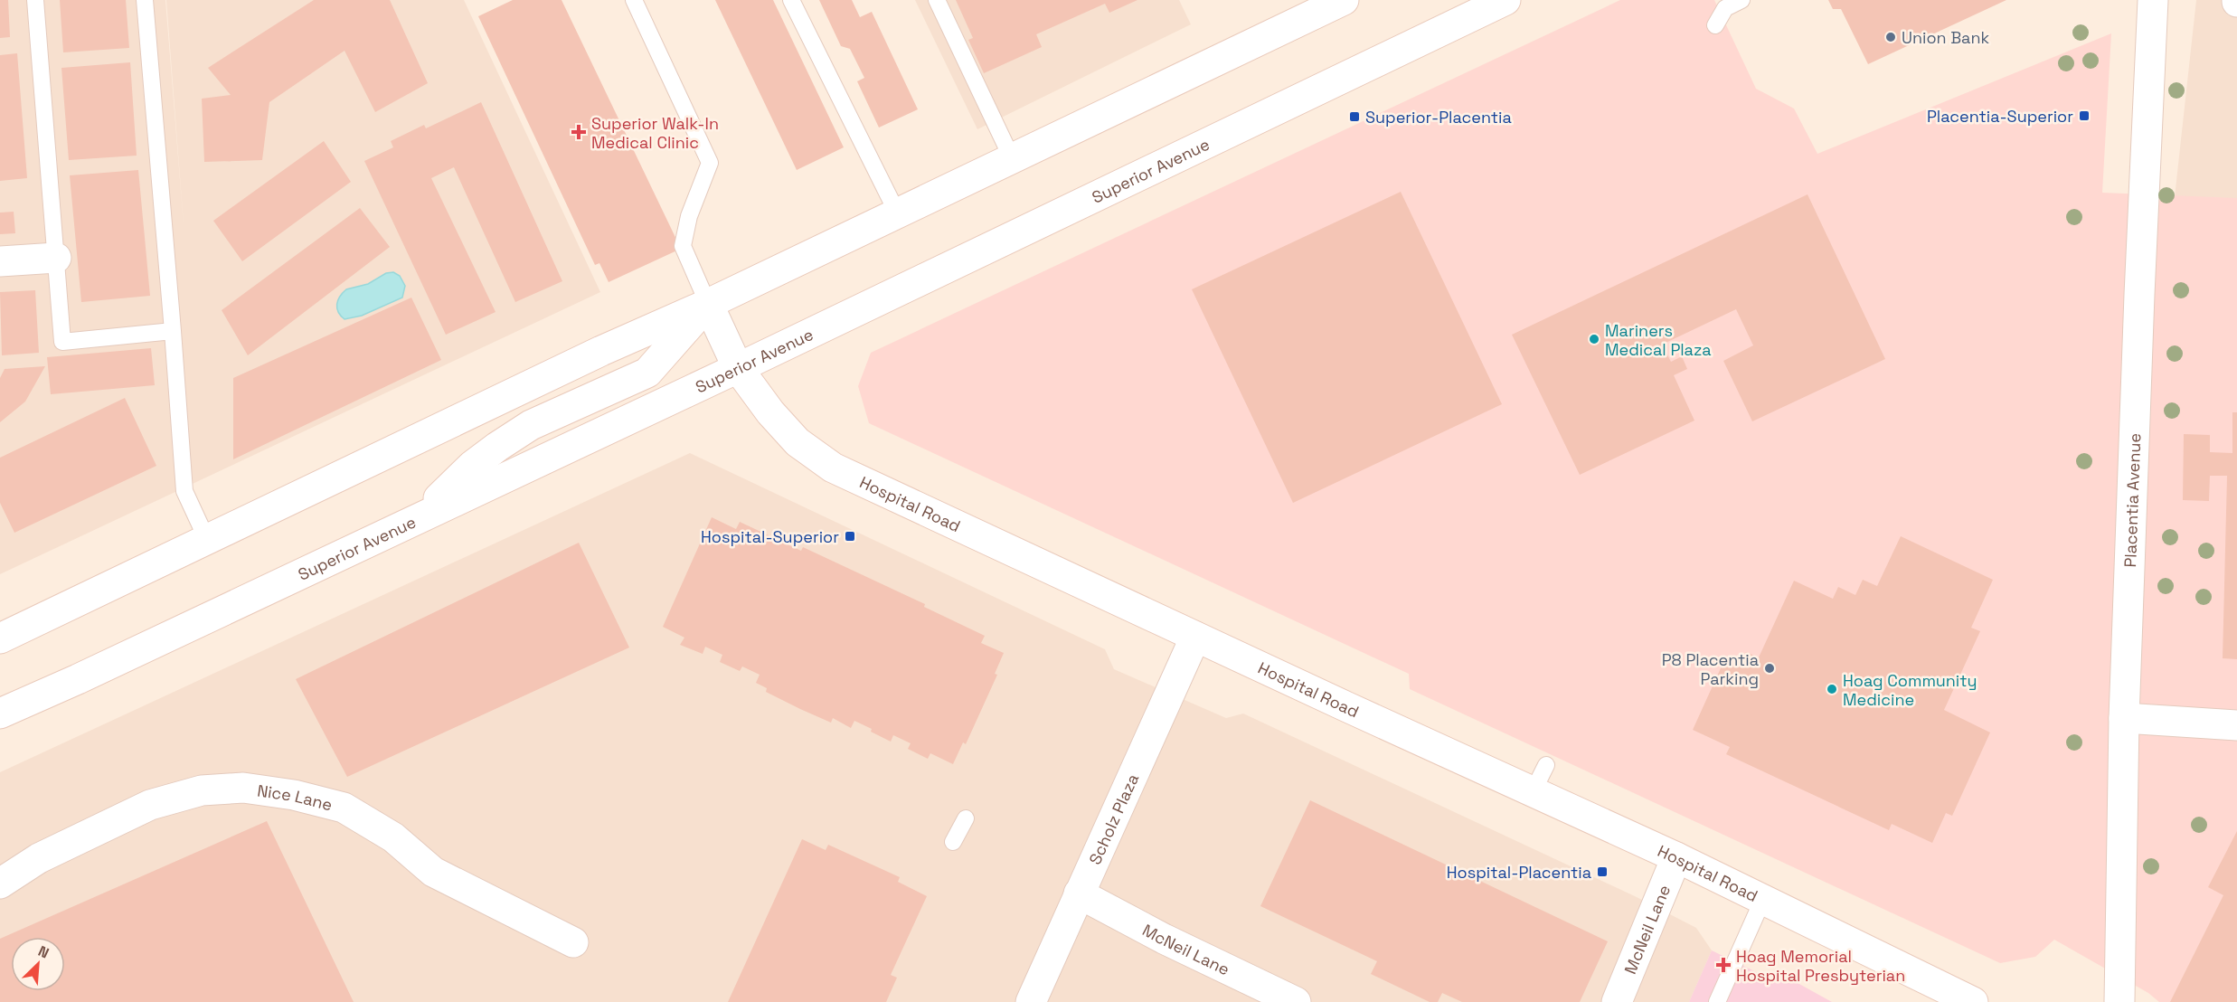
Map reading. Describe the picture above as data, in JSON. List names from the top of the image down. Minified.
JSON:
{"streets":{"main road":["Superior Avenue","Placentia Avenue","Hospital Road","Nice Lane","Scholz Plaza","McNeil Lane"]},"crossings":[["Superior Avenue","Hospital Road"],["Hospital Road","Scholz Plaza"],["Hospital Road","McNeil Lane"],["Scholz Plaza","McNeil Lane"]],"places":{"other":["Union Bank","Mariners Medical Plaza","P8 Placentia Parking","Hoag Community Medicine"],"transit":["Placentia-Superior","Superior-Placentia","Hospital-Superior","Hospital-Placentia"],"health":["Superior Walk-In Medical Clinic","Hoag Memorial Hospital Presbyterian"]},"north":"top right"}
